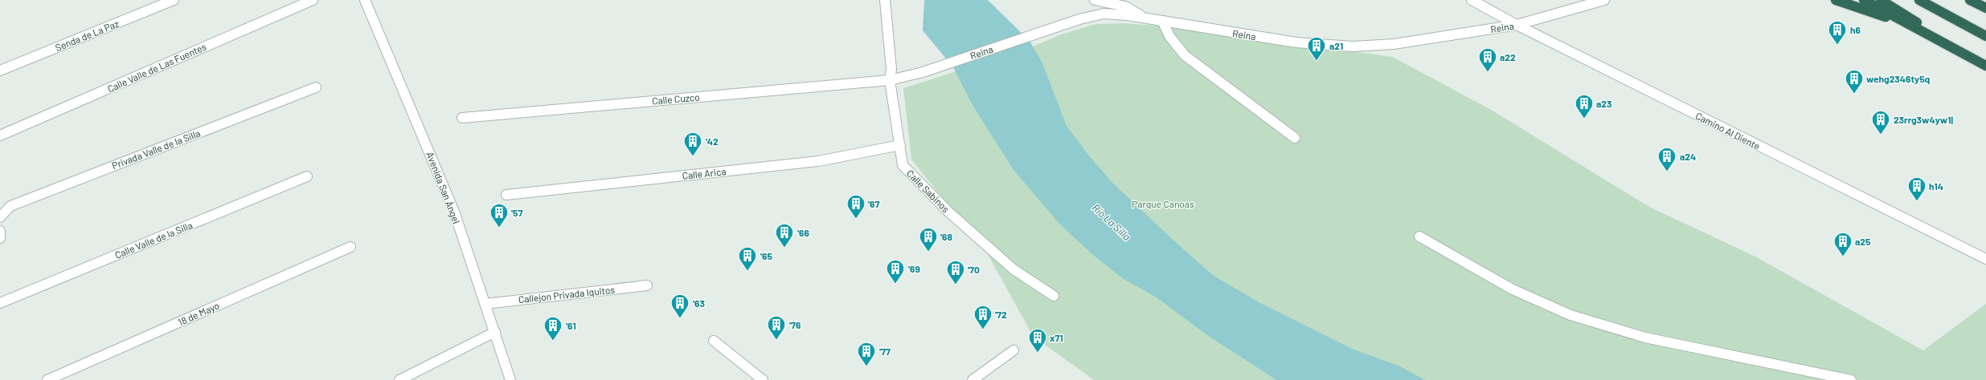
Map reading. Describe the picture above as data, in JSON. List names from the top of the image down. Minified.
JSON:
{"streets":{"street":["Reina","Senda de La Paz","Calle Valle de Las Fuentes","Calle Cuzco","Camino Al Diente","Privada Valle de la Silla","Calle Arica","Avenida San Ángel","Calle Sabinos","Calle Valle de la Silla","Callejon Privada Iquitos","18 de Mayo"]},"crossings":[["Reina","Calle Cuzco"],["Reina","Camino Al Diente"],["Reina","Calle Sabinos"],["Calle Cuzco","Calle Sabinos"],["Calle Arica","Calle Sabinos"],["Avenida San Ángel","Callejon Privada Iquitos"]],"water":["Río La Silla"],"parks":["Parque Canoas"],"places":{"building":["h6","a21","a22","wehg2346ty5q","a23","23rrg3w4yw1|","'42","a24","h14","'67","'57","'66","'68","a25","'65","'69","'70","'63","'72","'76","'61","x71","'77"]}}
